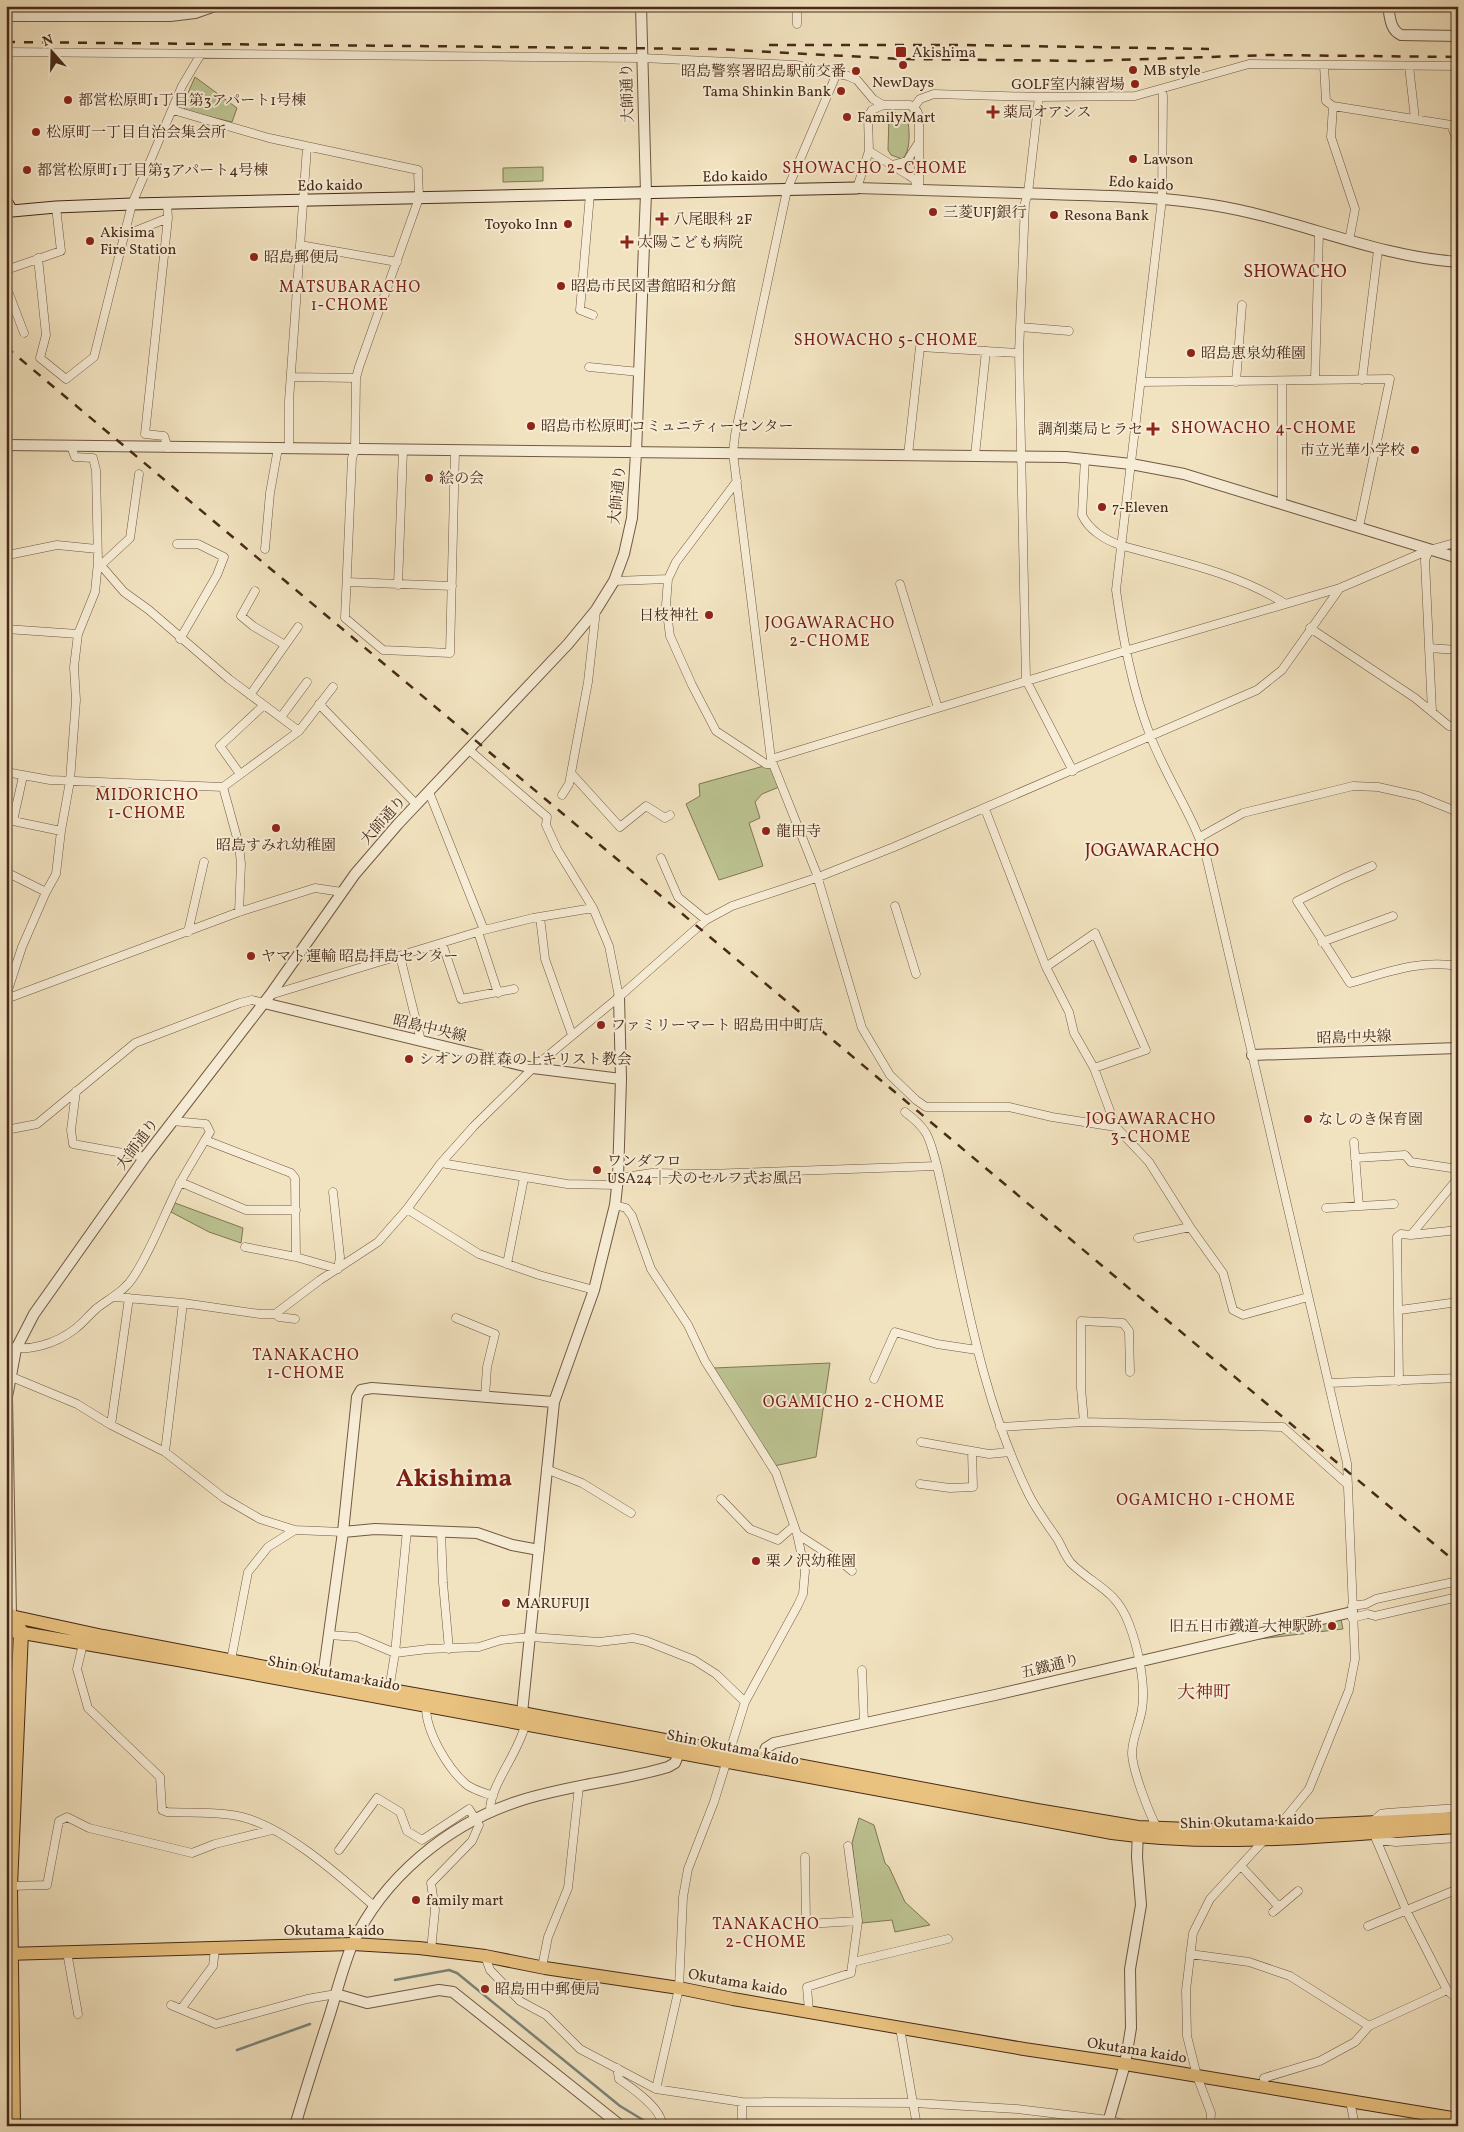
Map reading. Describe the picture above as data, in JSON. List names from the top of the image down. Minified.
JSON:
{"streets":{"main road":["Edo kaido","Shin Okutama kaido","Okutama kaido"],"street":["大師通り","昭島中央線","五鐵通り"]},"crossings":[["大師通り","Edo kaido"],["大師通り","昭島中央線"],["大師通り","Shin Okutama kaido"],["五鐵通り","Shin Okutama kaido"]],"districts":["SHOWACHO 2-CHOME","SHOWACHO","MATSUBARACHO 1-CHOME","SHOWACHO 5-CHOME","SHOWACHO 4-CHOME","JOGAWARACHO 2-CHOME","MIDORICHO 1-CHOME","JOGAWARACHO","JOGAWARACHO 3-CHOME","TANAKACHO 1-CHOME","OGAMICHO 2-CHOME","Akishima","OGAMICHO 1-CHOME","大神町","TANAKACHO 2-CHOME"],"places":{"transit":["Akishima"],"other":["NewDays","MB style","昭島警察署昭島駅前交番","GOLF室内練習場","Tama Shinkin Bank","都営松原町1丁目第3アパート1号棟","FamilyMart","松原町一丁目自治会集会所","Lawson","都営松原町1丁目第3アパート4号棟","三菱UFJ銀行","Resona Bank","Toyoko Inn","Akisima Fire Station","昭島郵便局","昭島市民図書館昭和分館","昭島恵泉幼稚園","昭島市松原町コミュニティーセンター","市立光華小学校","絵の会","7-Eleven","日枝神社","昭島すみれ幼稚園","龍田寺","ヤマト運輸 昭島拝島センター","ファミリーマート 昭島田中町店","シオンの群 森の上キリスト教会","なしのき保育園","ワンダフロ USA24｜犬のセルフ式お風呂","栗ノ沢幼稚園","MARUFUJI","旧五日市鐵道 大神駅跡","family mart","昭島田中郵便局"],"health":["薬局オアシス","八尾眼科 2F","太陽こども病院","調剤薬局ヒラセ"]},"north":"top"}
